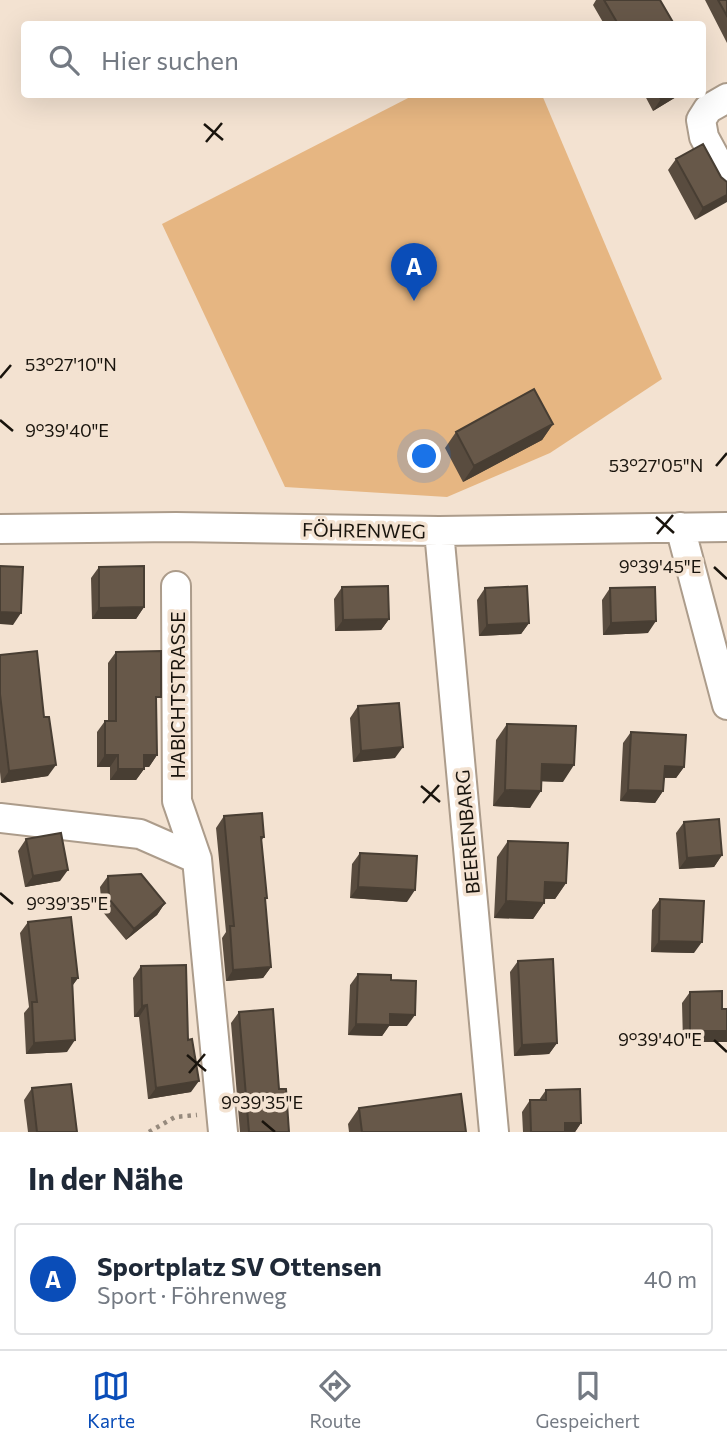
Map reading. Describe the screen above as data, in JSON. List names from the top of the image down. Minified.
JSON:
{"streets":{"street":["FÖHRENWEG","HABICHTSTRASSE","BEERENBARG"]},"crossings":[["FÖHRENWEG","BEERENBARG"]],"page":{"search":"Hier suchen","pins":"A","heading":"In der Nähe","list":[{"mark":"A","name":"Sportplatz SV Ottensen","note":"Sport · Föhrenweg","value":"40 m"}],"nav":["Karte","Route","Gespeichert"]},"coordinates":["53°27'10\"N","9°39'40\"E","53°27'05\"N","9°39'45\"E","9°39'35\"E"]}
